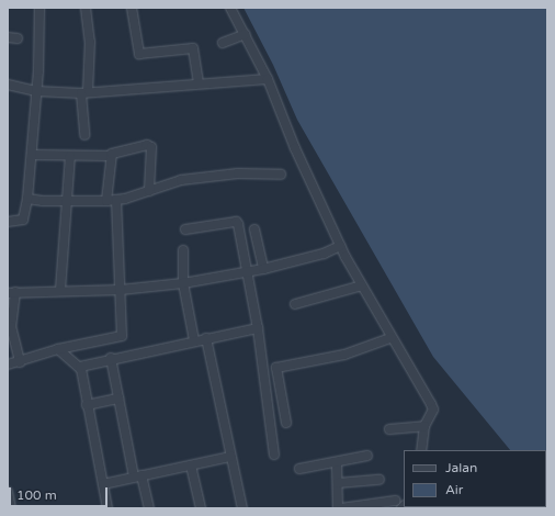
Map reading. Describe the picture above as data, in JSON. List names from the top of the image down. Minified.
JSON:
{"legend":["Jalan","Air"],"scale_bar":"100 m"}
